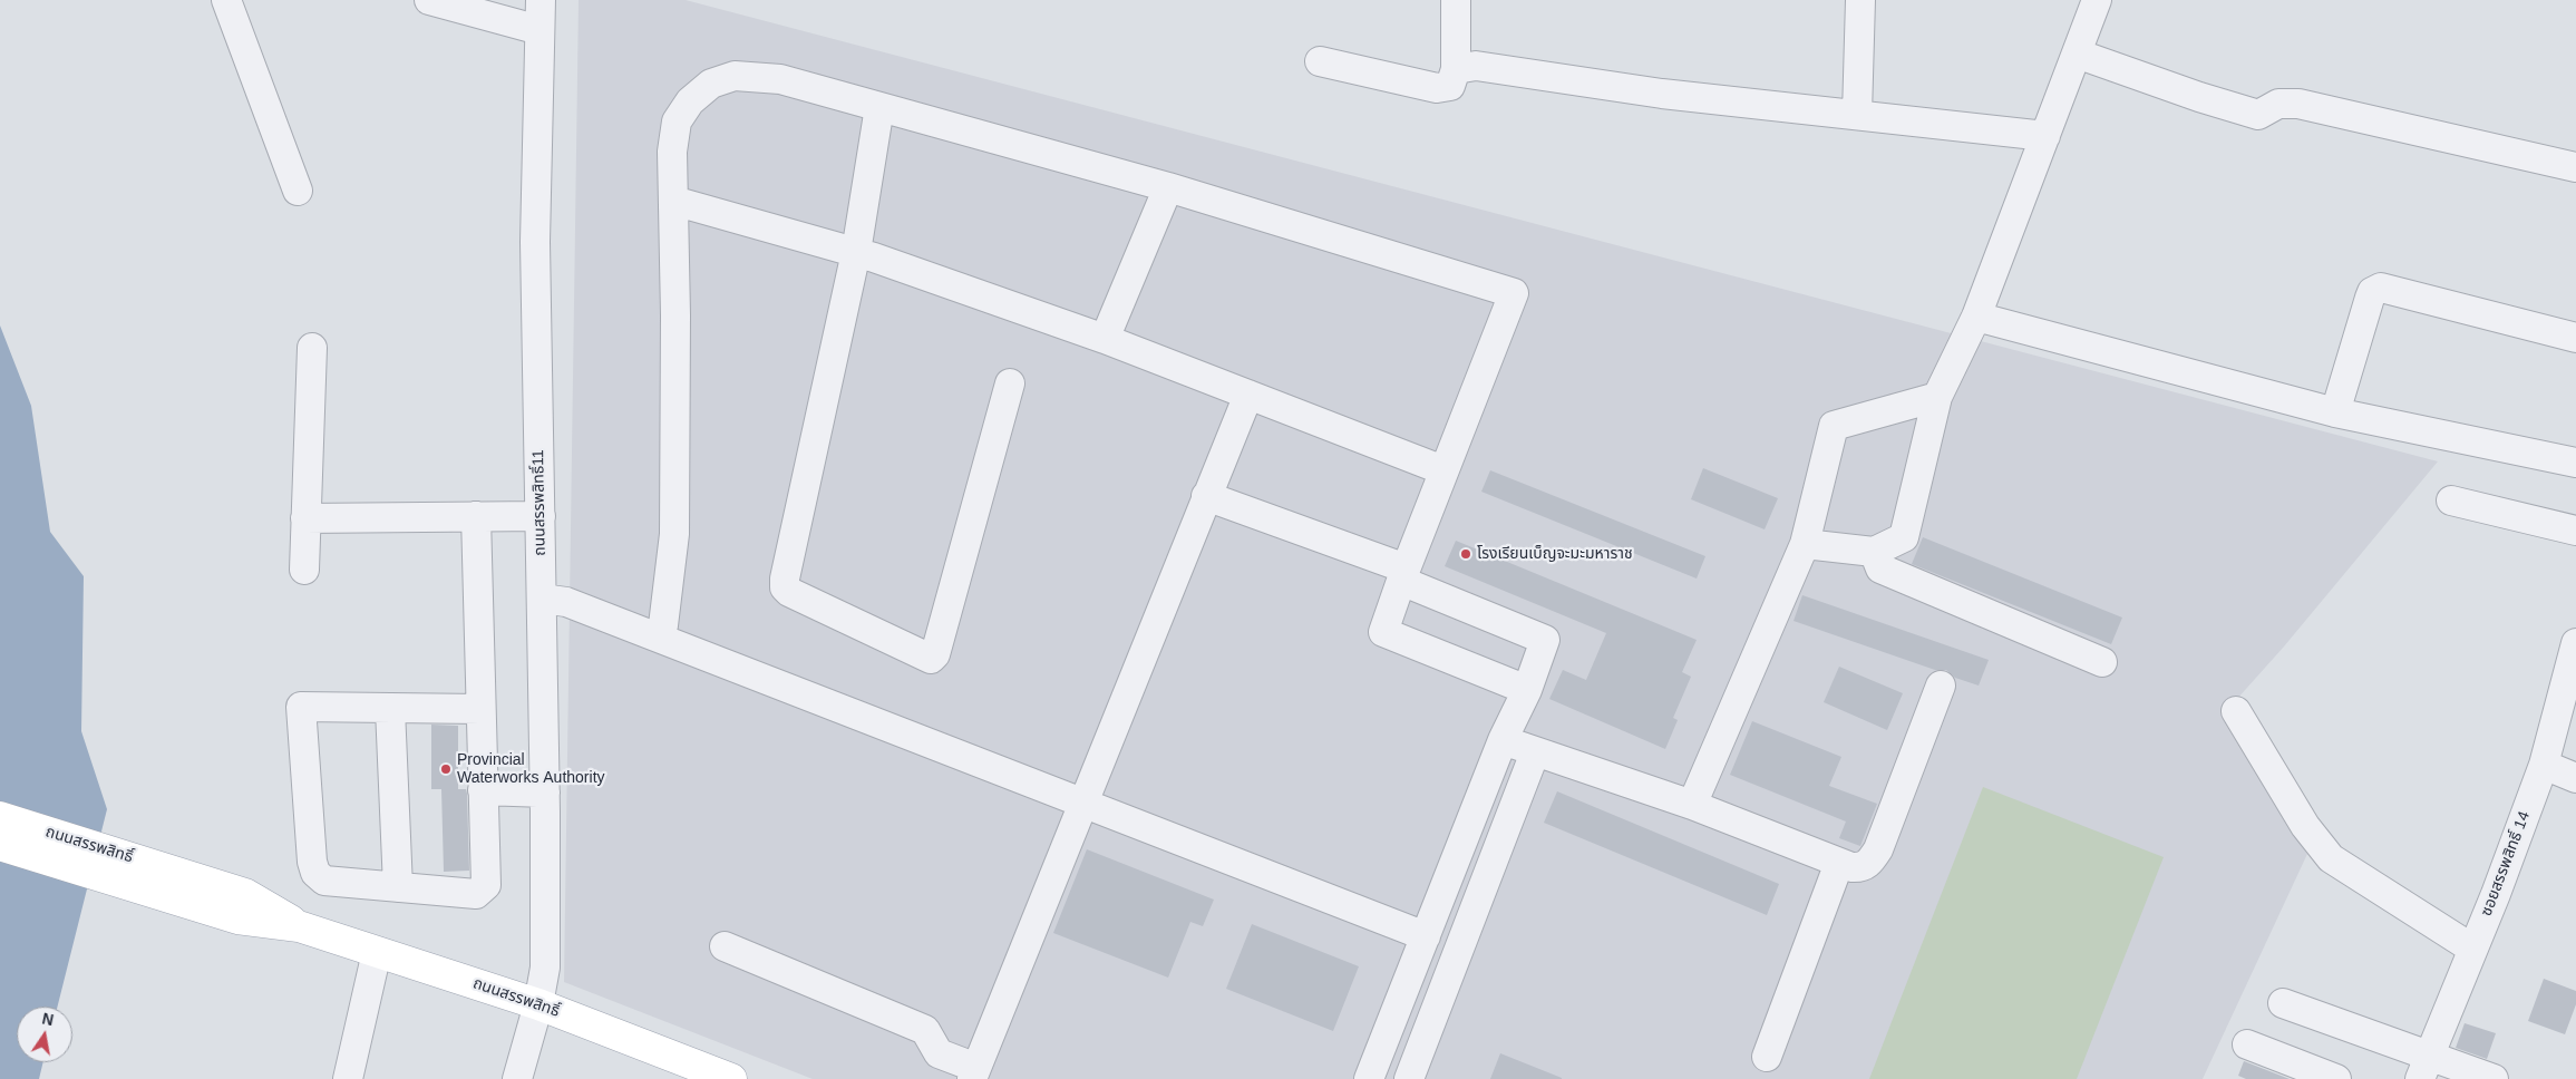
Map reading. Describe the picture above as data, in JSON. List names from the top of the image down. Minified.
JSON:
{"streets":{"main road":["ถนนสรรพสิทธิ์"],"street":["ถนนสรรพสิทธิ์11","ซอยสรรพสิทธิ์ 14"]},"crossings":[["ถนนสรรพสิทธิ์11","ถนนสรรพสิทธิ์"]],"places":["โรงเรียนเบ็ญจะมะมหาราช","Provincial Waterworks Authority"],"north":"top"}
